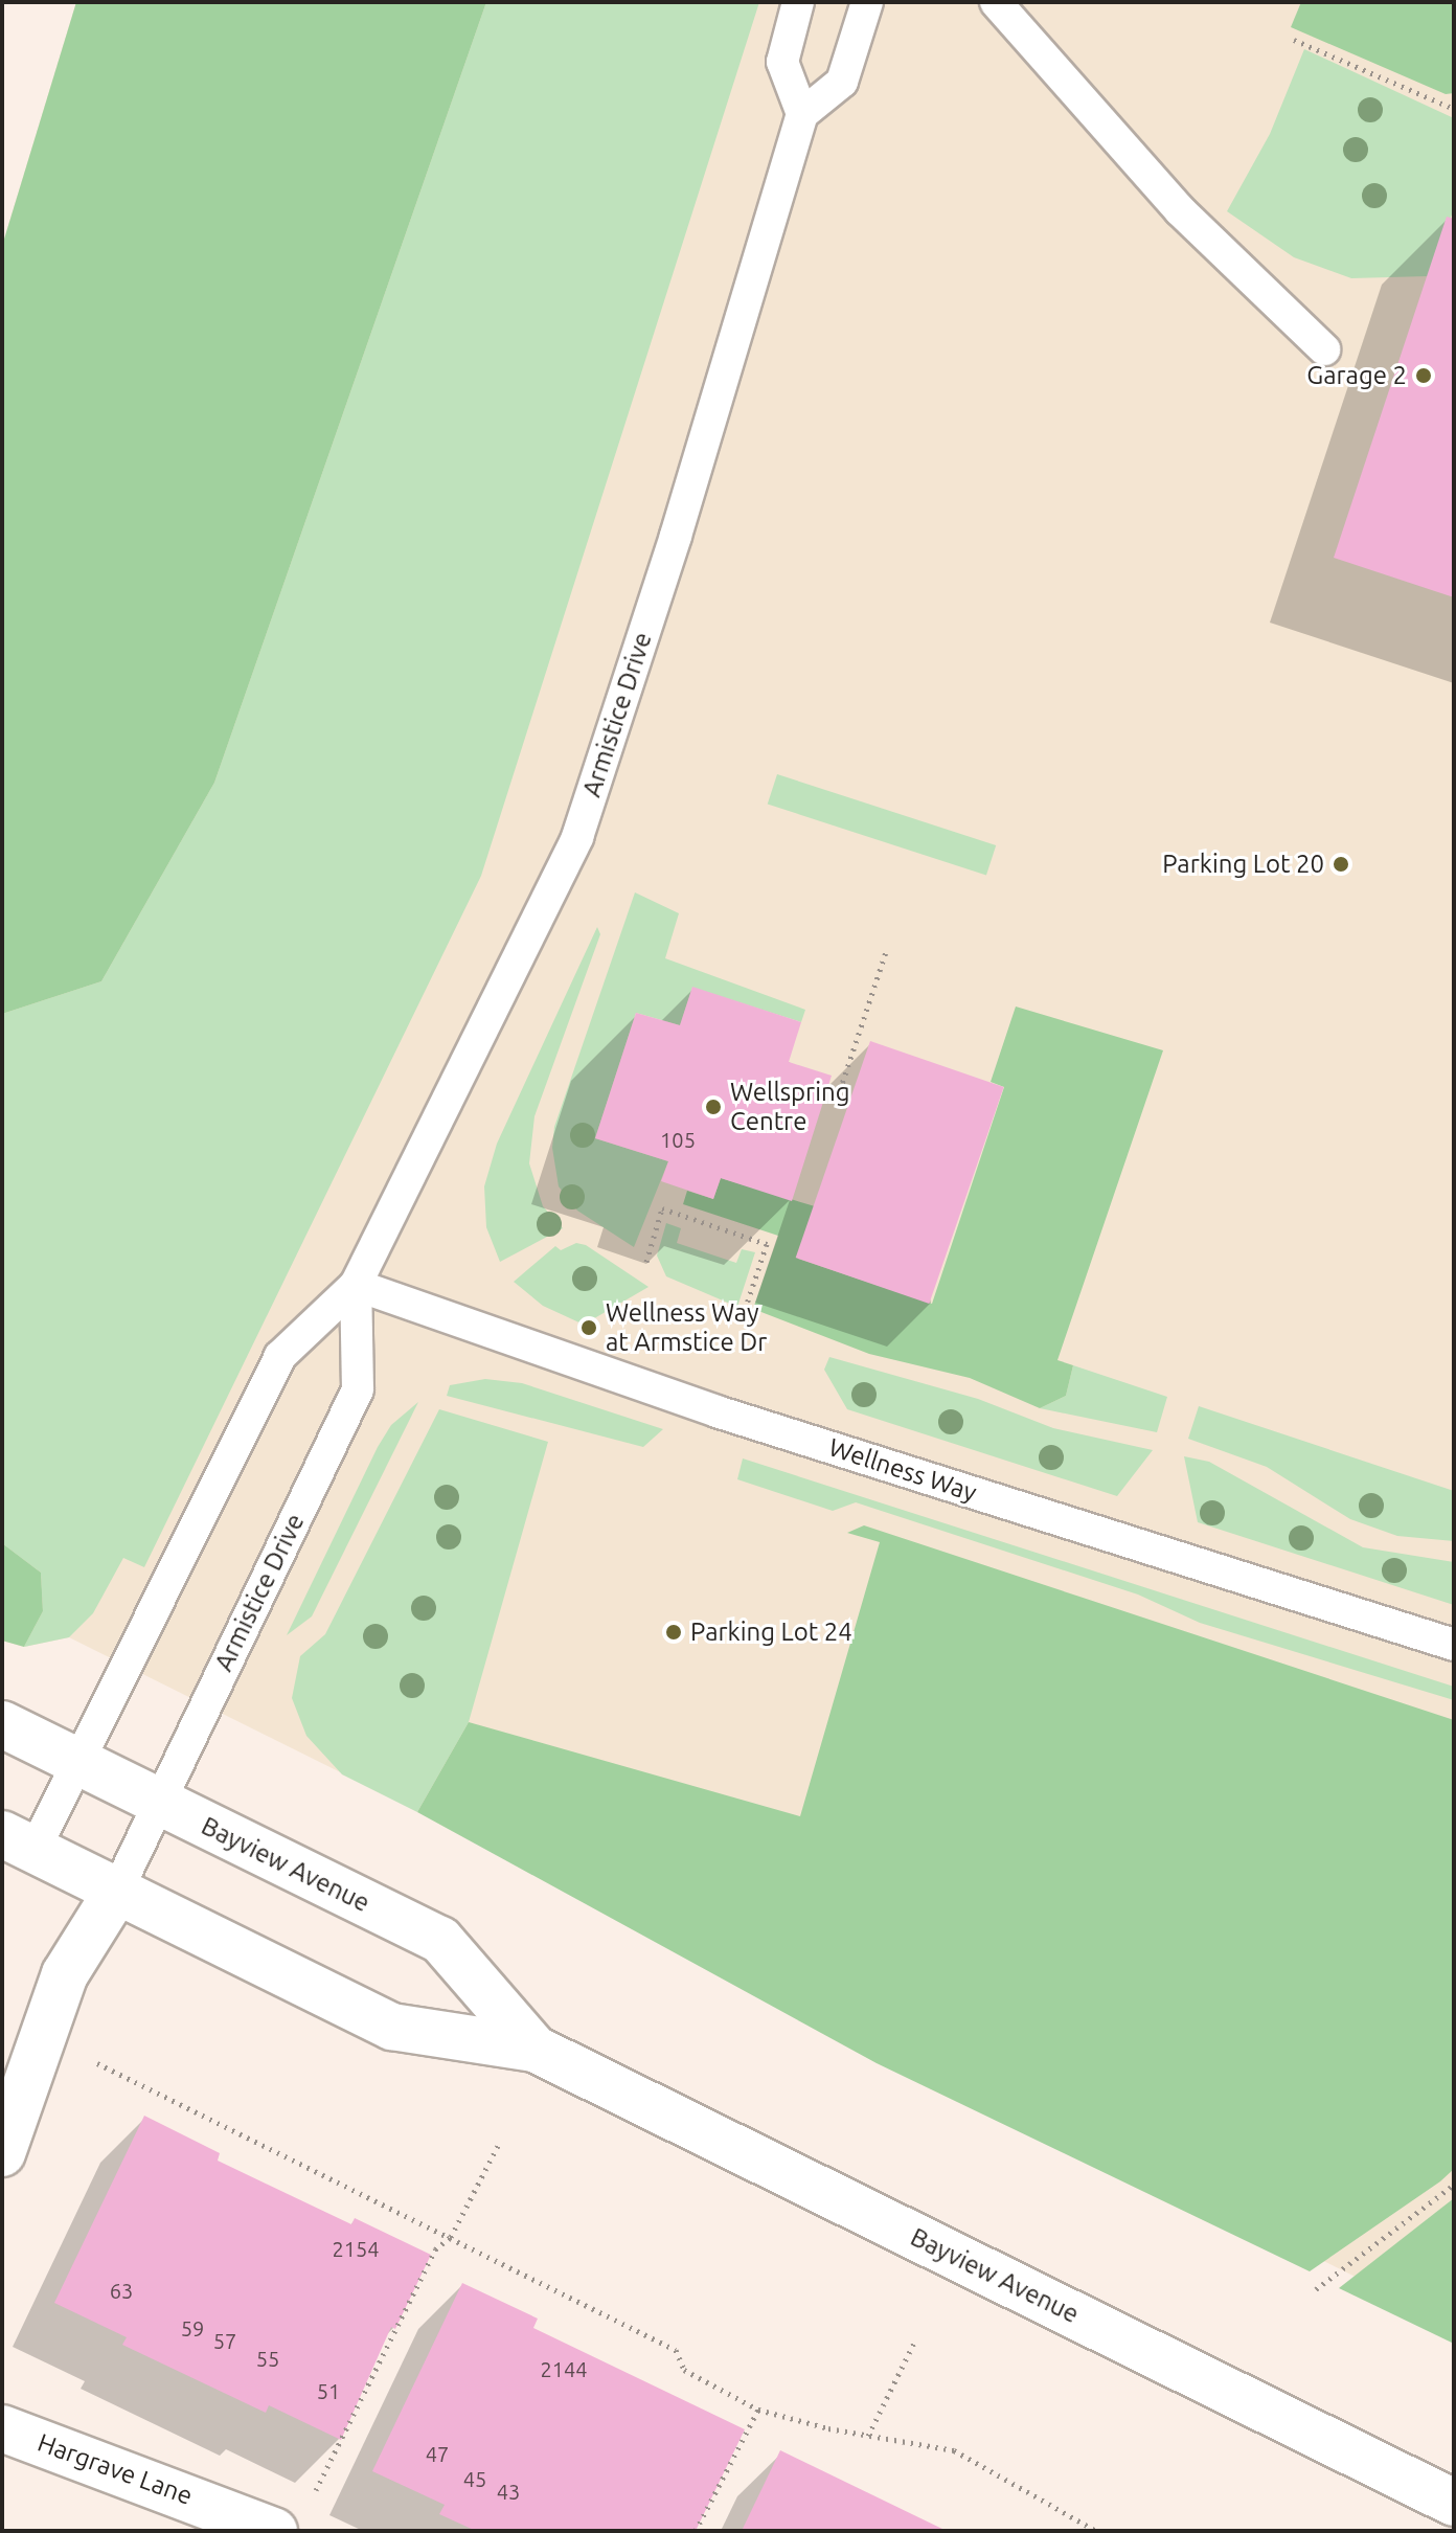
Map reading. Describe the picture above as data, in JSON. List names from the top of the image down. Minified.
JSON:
{"streets":{"main road":["Bayview Avenue","Hargrave Lane"],"lane":["Armistice Drive","Wellness Way"]},"crossings":[["Armistice Drive","Wellness Way"],["Armistice Drive","Bayview Avenue"]],"places":["Garage 2","Parking Lot 20","Wellspring Centre","Wellness Way at Armstice Dr","Parking Lot 24"],"house_numbers":["105","2154","63","59","57","55","2144","51","47","45","43"]}
